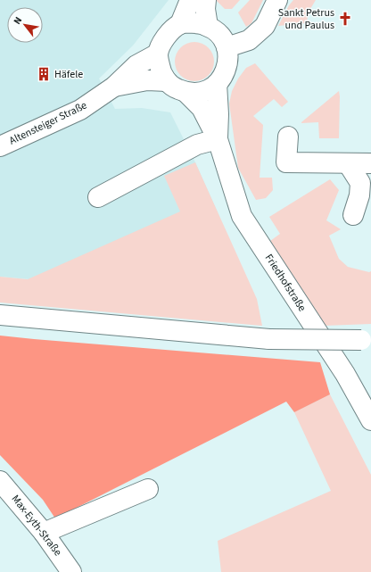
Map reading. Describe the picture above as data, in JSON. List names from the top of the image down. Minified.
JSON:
{"streets":{"street":["Altensteiger Straße","Friedhofstraße","Max-Eyth-Straße"]},"crossings":[["Altensteiger Straße","Friedhofstraße"]],"places":{"church":["Sankt Petrus und Paulus"],"building":["Häfele"]},"north":"top left"}
